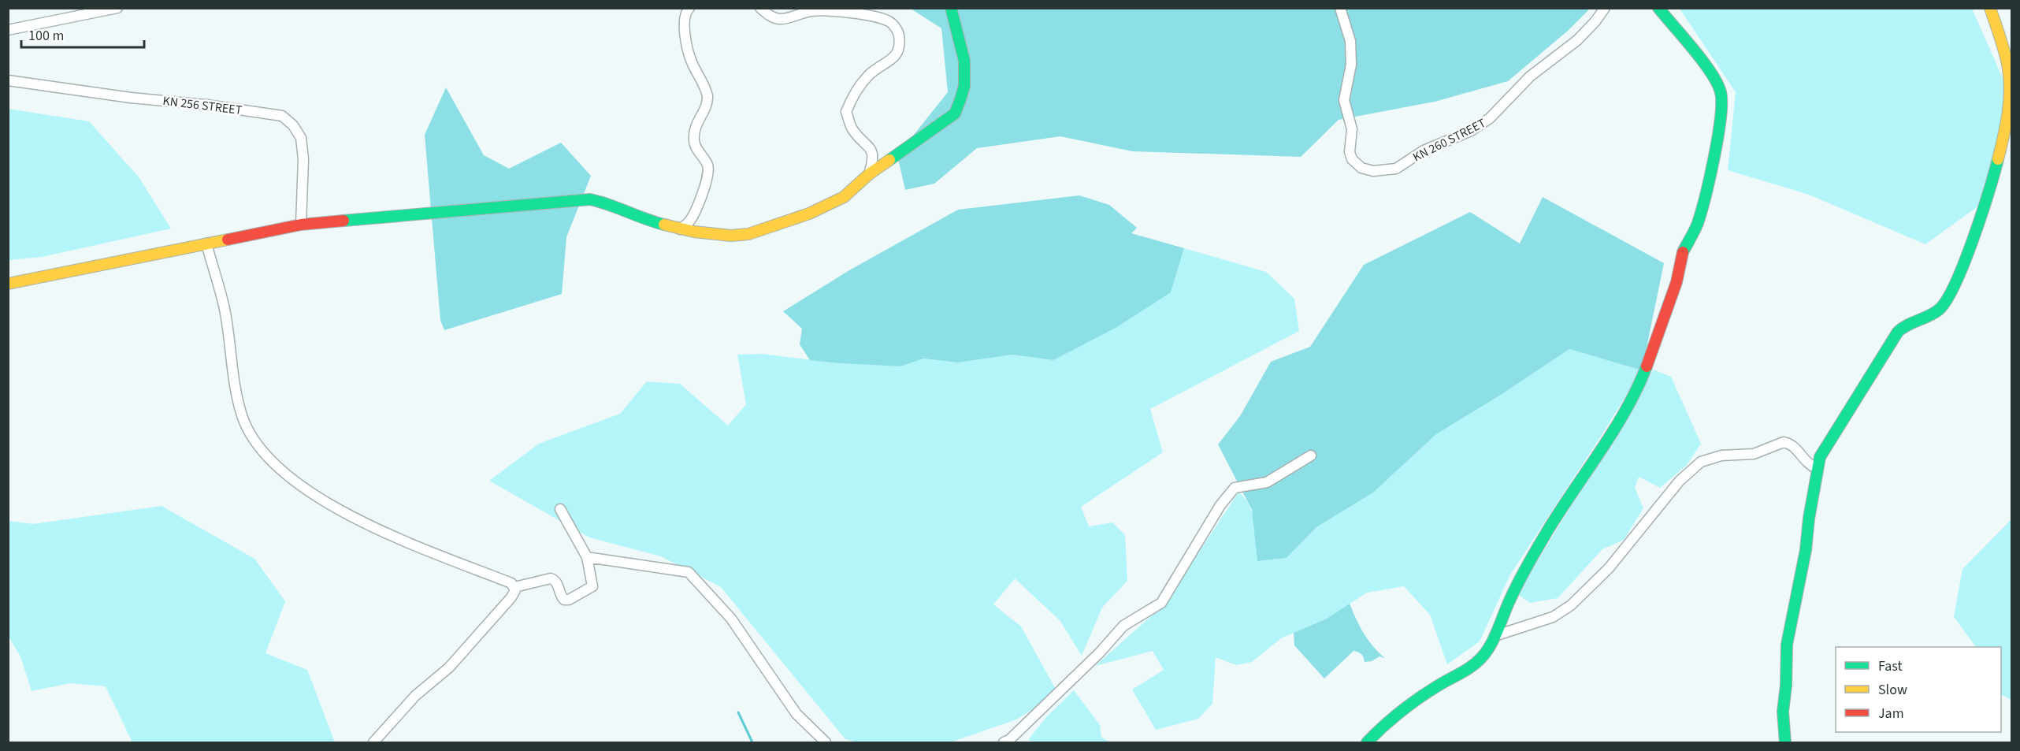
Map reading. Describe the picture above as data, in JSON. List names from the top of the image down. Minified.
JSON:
{"streets":{"street":["KN 256 STREET","KN 260 STREET"]},"legend":["Fast","Slow","Jam"],"scale_bar":"100 m"}
